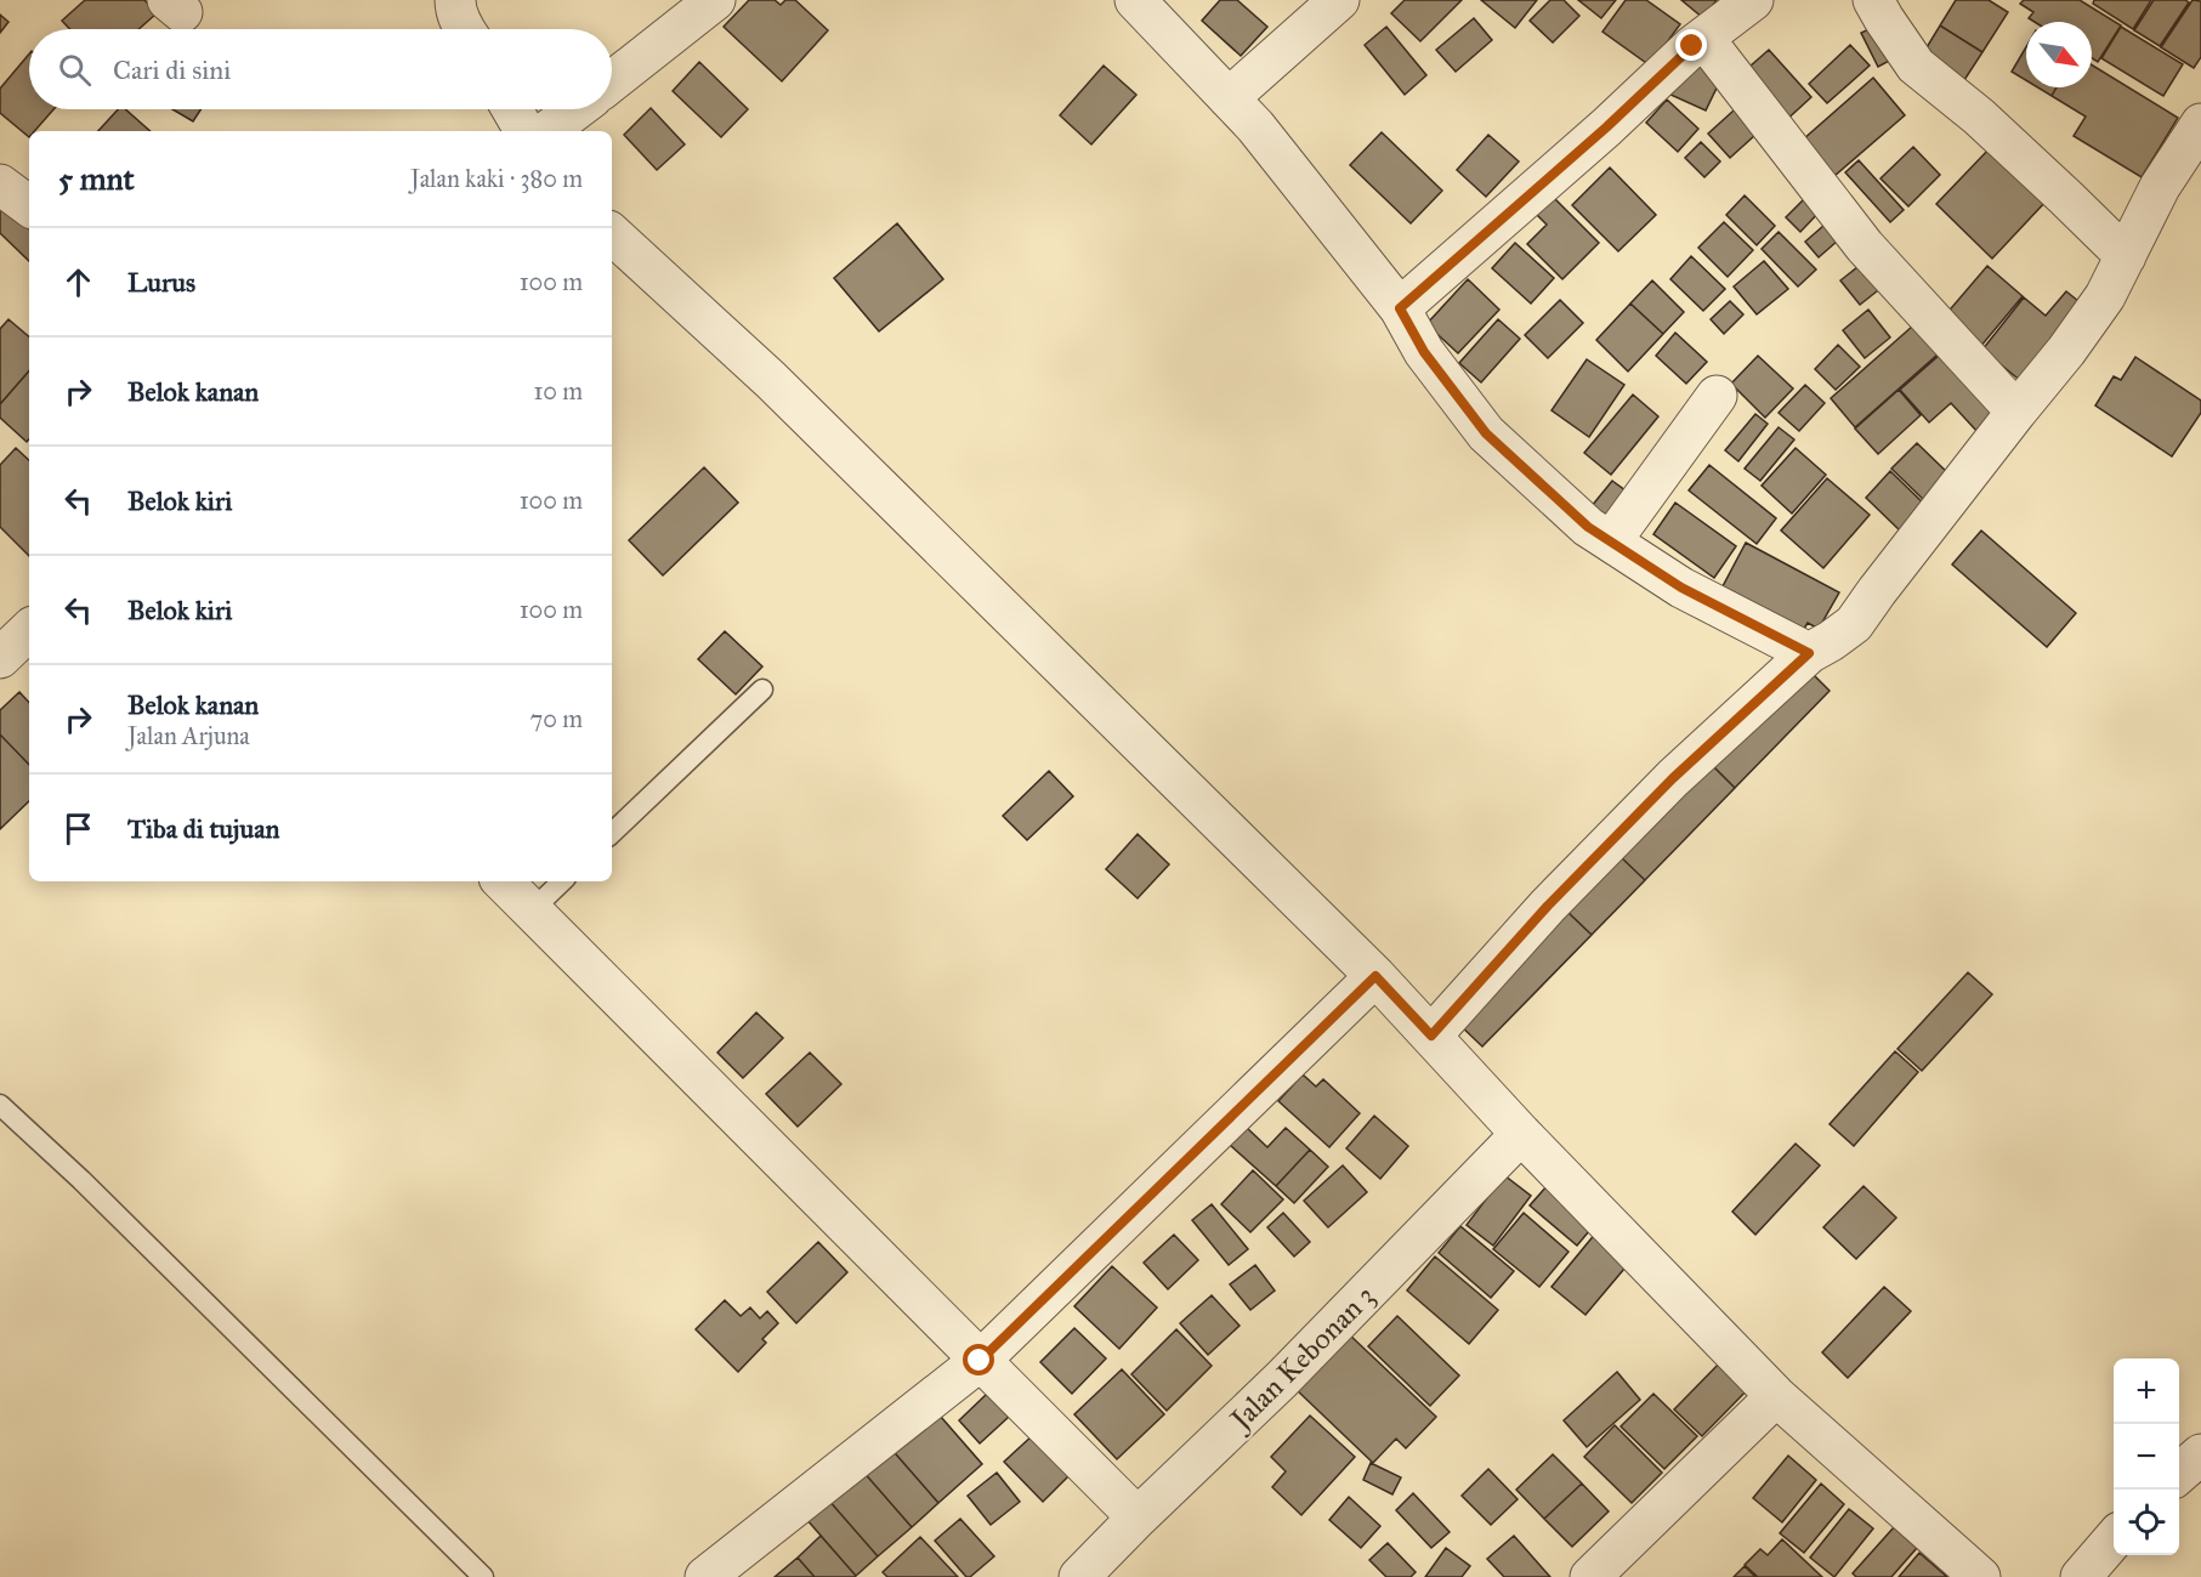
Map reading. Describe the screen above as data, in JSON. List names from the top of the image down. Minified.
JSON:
{"streets":{"street":["Jalan Kebonan 3"]},"north":"bottom right","page":{"search":"Cari di sini","heading":["5 mnt","Jalan kaki · 380 m"],"list":[["Lurus","100 m"],["Belok kanan","10 m"],["Belok kiri","100 m"],["Belok kiri","100 m"],["Belok kanan","Jalan Arjuna","70 m"],"Tiba di tujuan"],"map_buttons":["+","−"]}}
